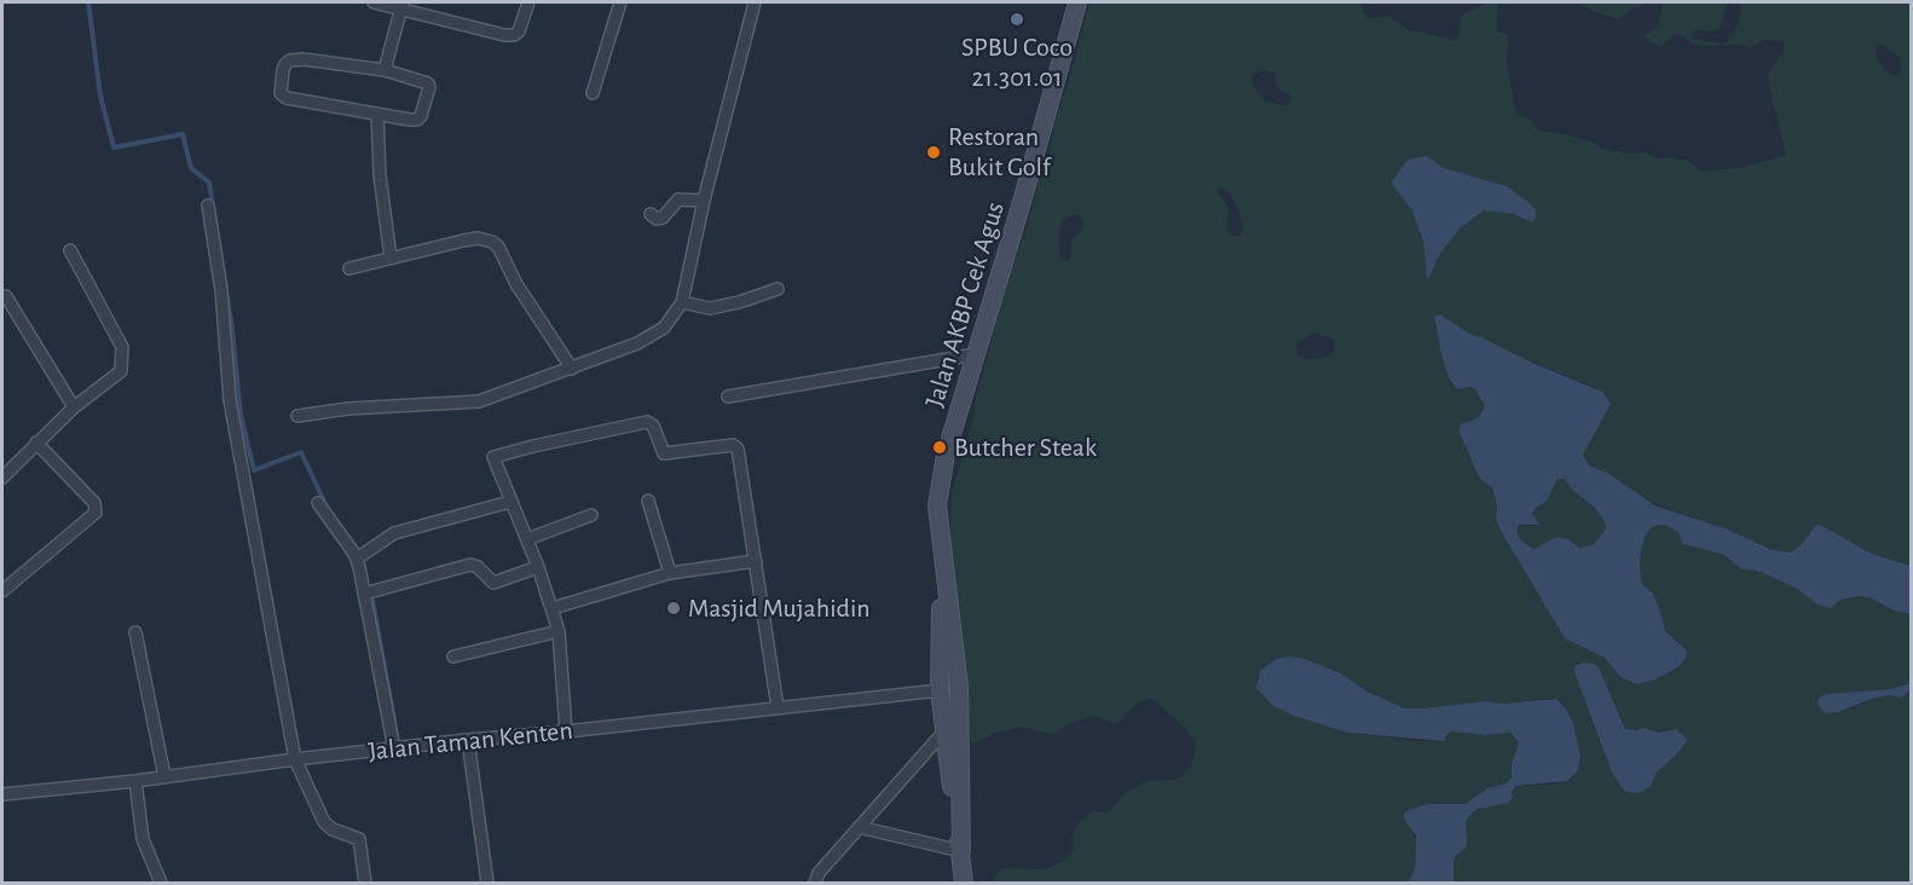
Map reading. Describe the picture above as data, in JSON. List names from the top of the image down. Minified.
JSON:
{"streets":{"main road":["Jalan AKBP Cek Agus"],"street":["Jalan Taman Kenten"]},"crossings":[["Jalan AKBP Cek Agus","Jalan Taman Kenten"]],"places":["SPBU Coco 21.301.01","Restoran Bukit Golf","Butcher Steak","Masjid Mujahidin"]}
